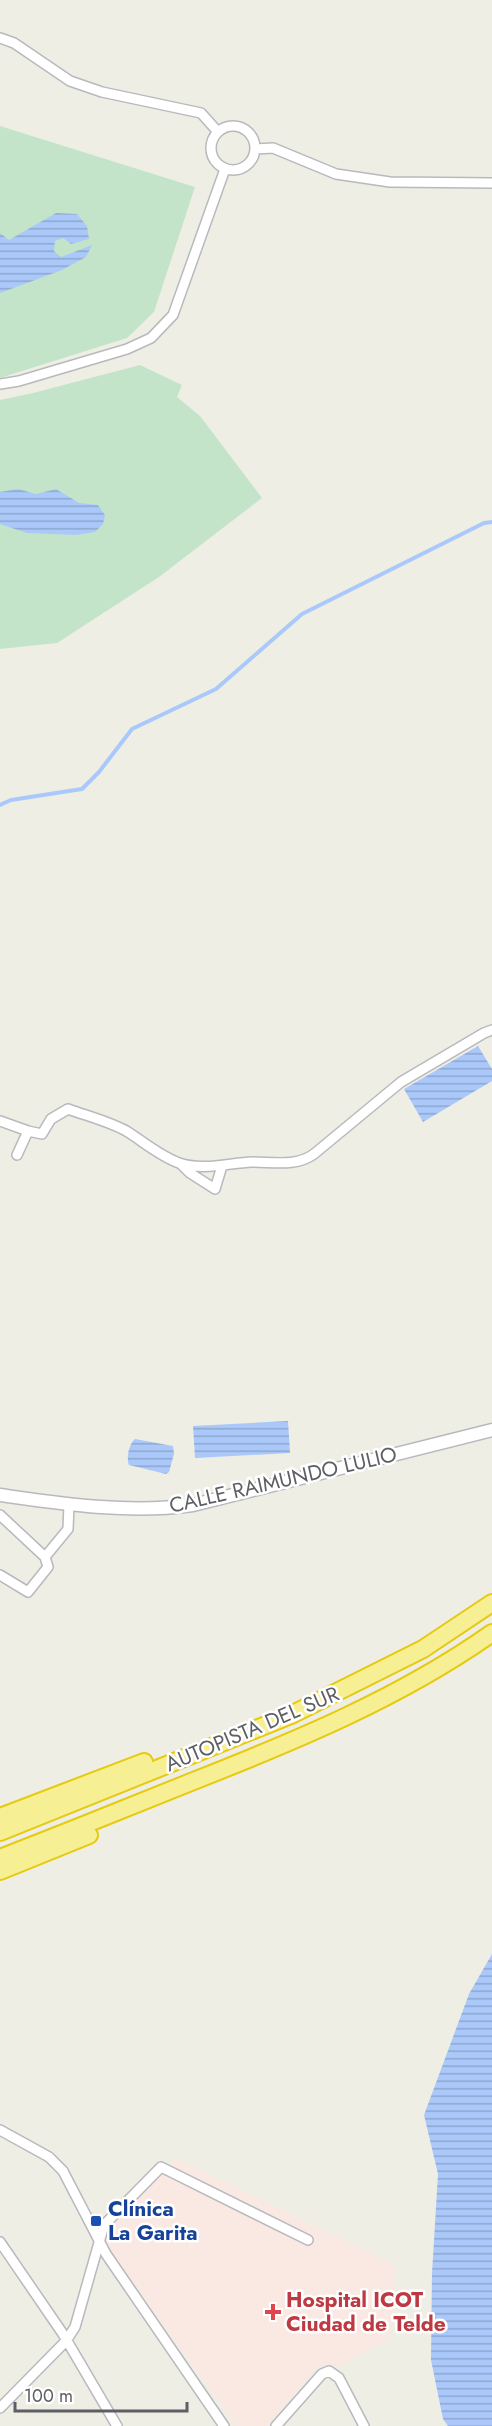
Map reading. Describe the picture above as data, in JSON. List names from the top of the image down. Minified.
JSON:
{"streets":{"highway":["AUTOPISTA DEL SUR"],"street":["CALLE RAIMUNDO LULIO"]},"places":{"transit":["Clínica La Garita"],"health":["Hospital ICOT Ciudad de Telde"]},"scale_bar":"100 m"}
